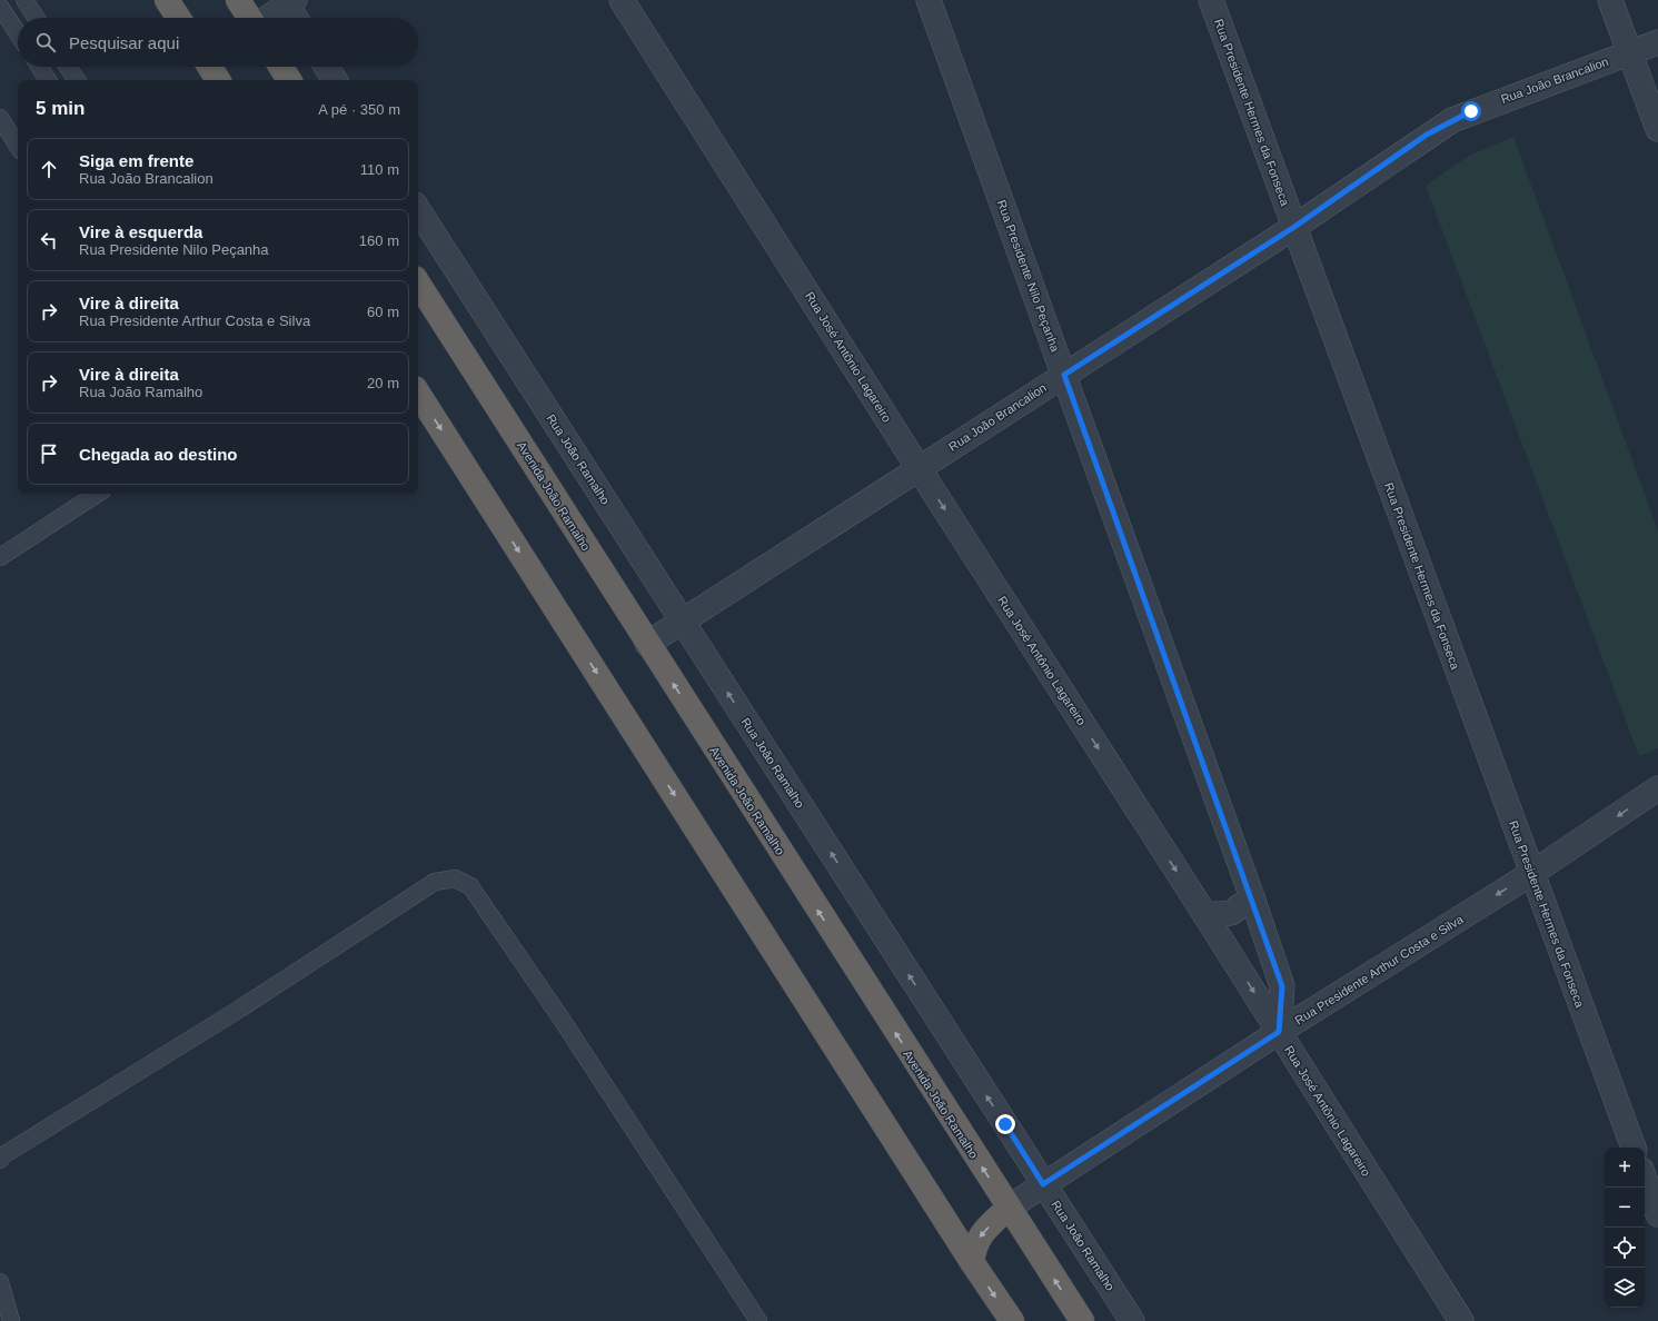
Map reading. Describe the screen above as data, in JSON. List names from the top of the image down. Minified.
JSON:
{"streets":{"highway":["Avenida João Ramalho"],"street":["Rua João Brancalion","Rua Presidente Hermes da Fonseca","Rua Presidente Nilo Peçanha","Rua José Antônio Lagareiro","Rua João Ramalho","Rua Presidente Arthur Costa e Silva"]},"crossings":[["Rua João Brancalion","Rua Presidente Hermes da Fonseca"],["Rua João Brancalion","Rua Presidente Nilo Peçanha"],["Rua João Brancalion","Rua José Antônio Lagareiro"],["Rua João Brancalion","Rua João Ramalho"],["Rua João Brancalion","Avenida João Ramalho"],["Rua Presidente Hermes da Fonseca","Rua Presidente Arthur Costa e Silva"],["Rua Presidente Nilo Peçanha","Rua José Antônio Lagareiro"],["Rua Presidente Nilo Peçanha","Rua Presidente Arthur Costa e Silva"],["Rua José Antônio Lagareiro","Rua Presidente Arthur Costa e Silva"],["Rua João Ramalho","Rua Presidente Arthur Costa e Silva"],["Avenida João Ramalho","Rua Presidente Arthur Costa e Silva"]],"one_way":["Rua José Antônio Lagareiro","Rua João Ramalho","Rua Presidente Arthur Costa e Silva"],"page":{"search":"Pesquisar aqui","heading":["5 min","A pé · 350 m"],"list":[["Siga em frente","Rua João Brancalion","110 m"],["Vire à esquerda","Rua Presidente Nilo Peçanha","160 m"],["Vire à direita","Rua Presidente Arthur Costa e Silva","60 m"],["Vire à direita","Rua João Ramalho","20 m"],"Chegada ao destino"],"map_buttons":["+","−"]}}
